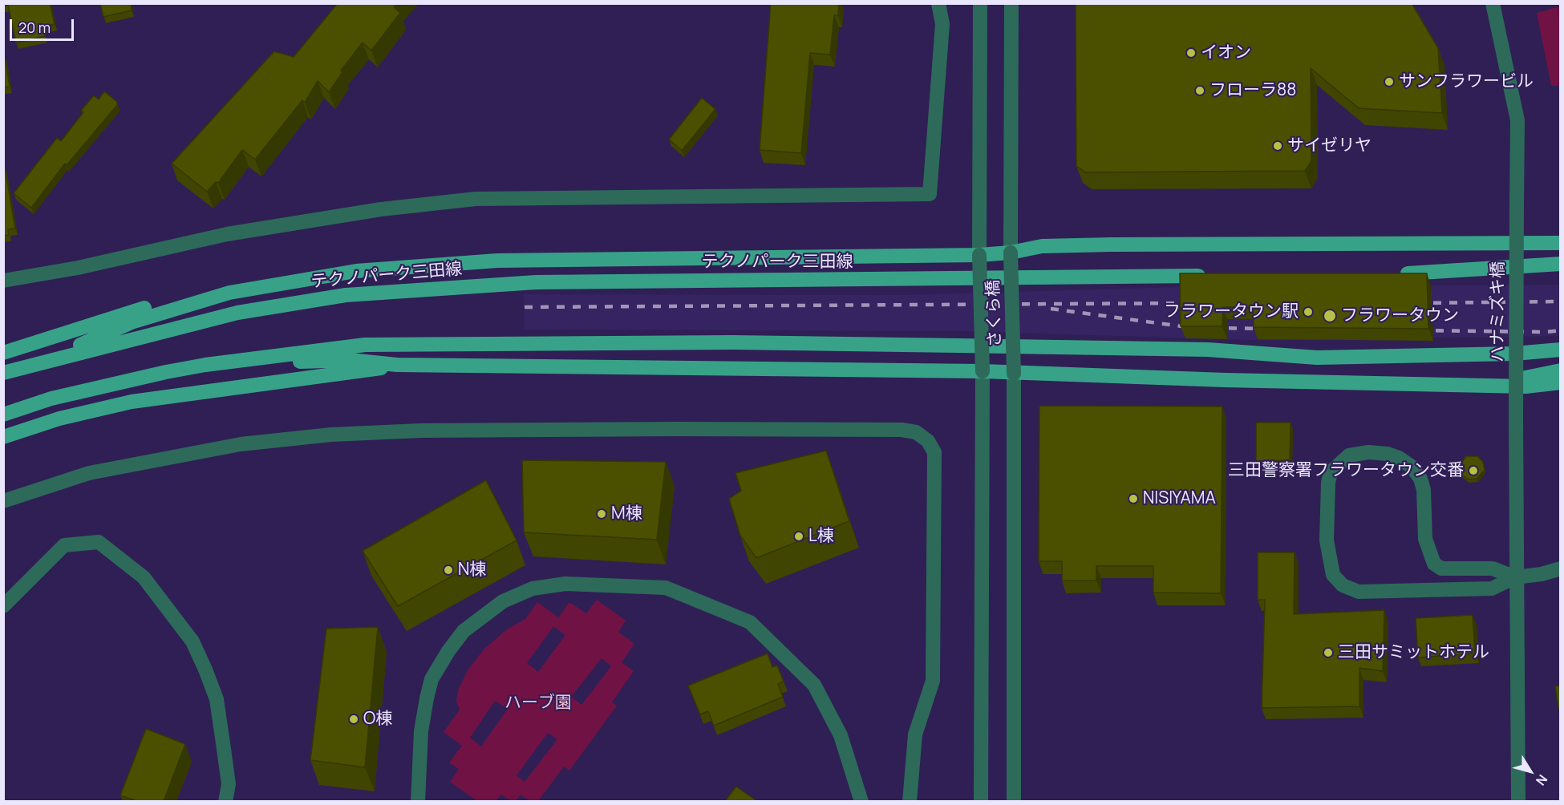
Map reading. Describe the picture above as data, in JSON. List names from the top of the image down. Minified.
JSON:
{"streets":{"main road":["テクノパーク三田線"],"street":["ハナミズキ橋","さくら橋"]},"parks":["ハーブ園"],"places":["イオン","サンフラワービル","フローラ88","サイゼリヤ","フラワータウン駅","フラワータウン","三田警察署フラワータウン交番","NISIYAMA","M棟","L棟","N棟","三田サミットホテル","O棟"],"scale_bar":"20 m","north":"bottom right"}
